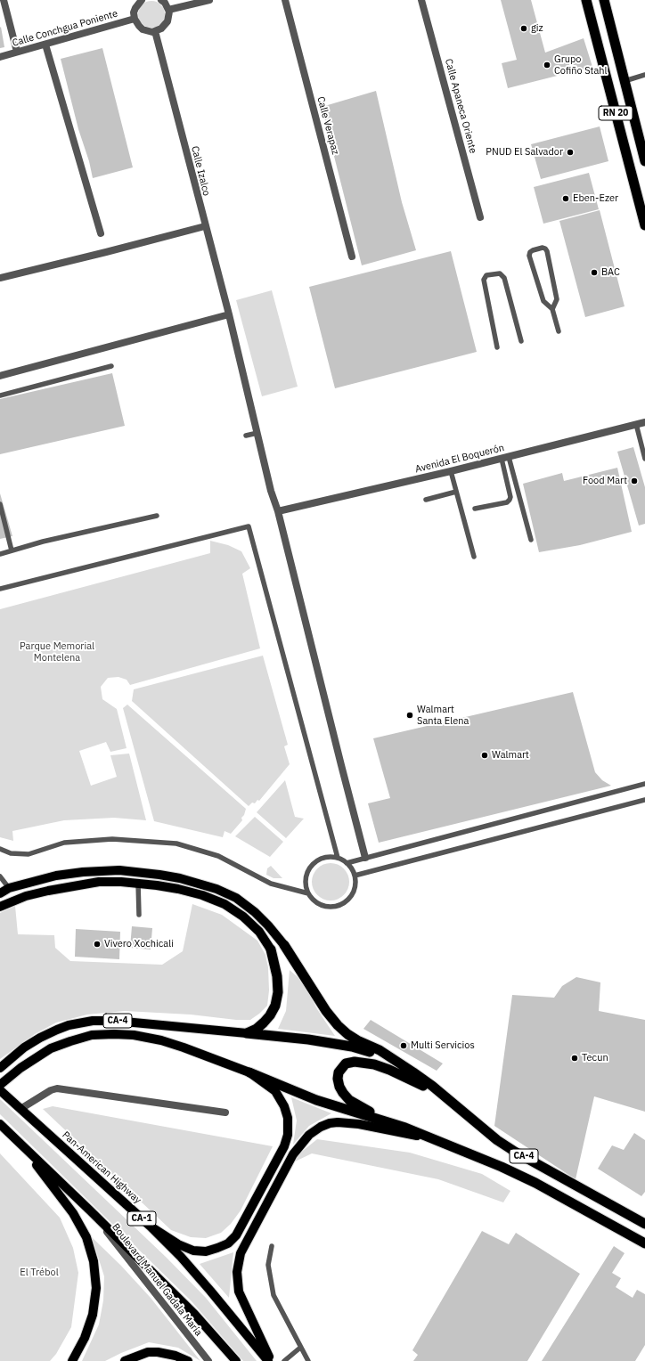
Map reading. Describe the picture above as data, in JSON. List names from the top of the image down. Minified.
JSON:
{"streets":{"highway":["RN 20","CA-4"],"main road":["Pan-American Highway","CA-1"],"street":["Calle Conchgua Poniente","Calle Apaneca Oriente","Calle Verapaz","Calle Izalco","Avenida El Boquerón","Boulevard Manuel Gadala María"]},"crossings":[["Calle Izalco","Avenida El Boquerón"]],"parks":["Parque Memorial Montelena","El Trébol"],"places":["giz","Grupo Cofiño Stahl","PNUD El Salvador","Eben-Ezer","BAC","Food Mart","Walmart Santa Elena","Walmart","Vivero Xochicali","Multi Servicios","Tecun"]}
